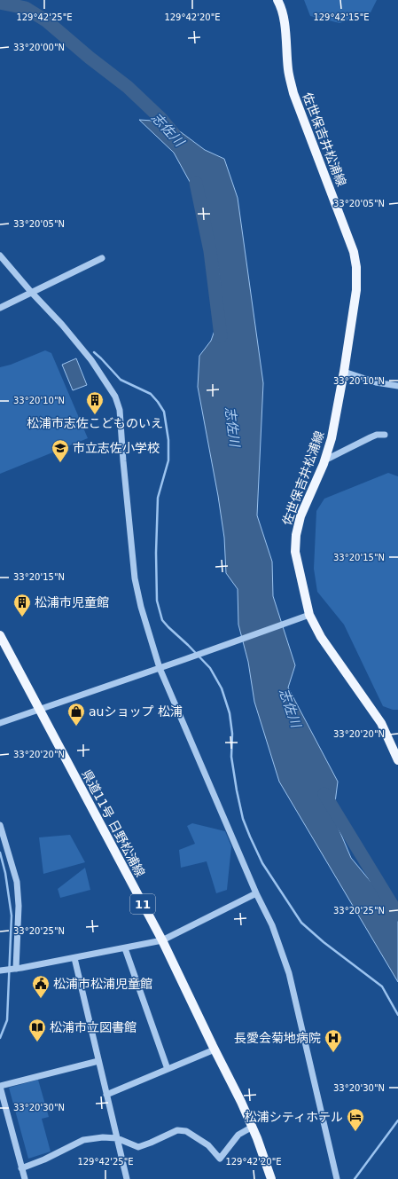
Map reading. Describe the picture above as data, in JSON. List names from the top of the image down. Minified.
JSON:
{"streets":{"main road":["佐世保吉井松浦線","県道11号 日野松浦線","11"]},"water":["志佐川"],"places":{"building":["松浦市志佐こどものいえ","松浦市児童館"],"school or university":["市立志佐小学校"],"shop":["auショップ 松浦"],"public building":["松浦市松浦児童館"],"library":["松浦市立図書館"],"hospital":["長愛会菊地病院"],"hotel":["松浦シティホテル"]},"coordinates":["129°42'15\"E","129°42'25\"E","129°42'20\"E","33°20'00\"N","33°20'05\"N","33°20'10\"N","33°20'15\"N","33°20'20\"N","33°20'25\"N","33°20'30\"N"]}
